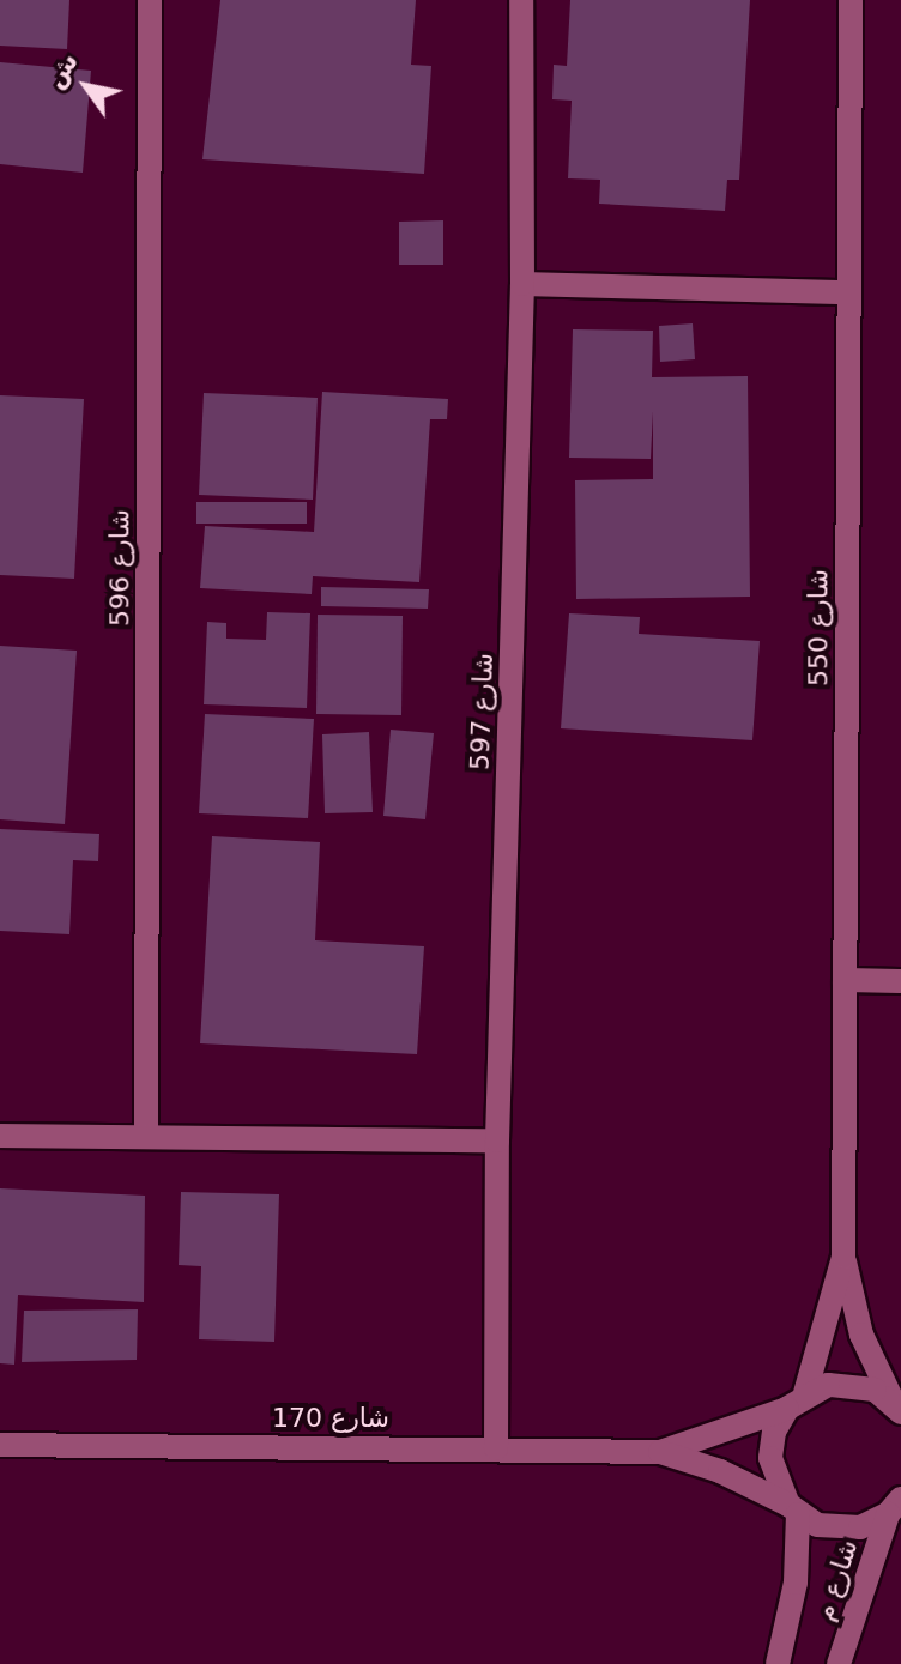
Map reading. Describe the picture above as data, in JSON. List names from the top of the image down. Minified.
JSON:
{"streets":{"street":["شارع 596","شارع 550","شارع 597","شارع 170","شارع م"]},"crossings":[["شارع 550","شارع 170"],["شارع 550","شارع م"],["شارع 597","شارع 170"],["شارع 170","شارع م"]],"north":"top left"}
